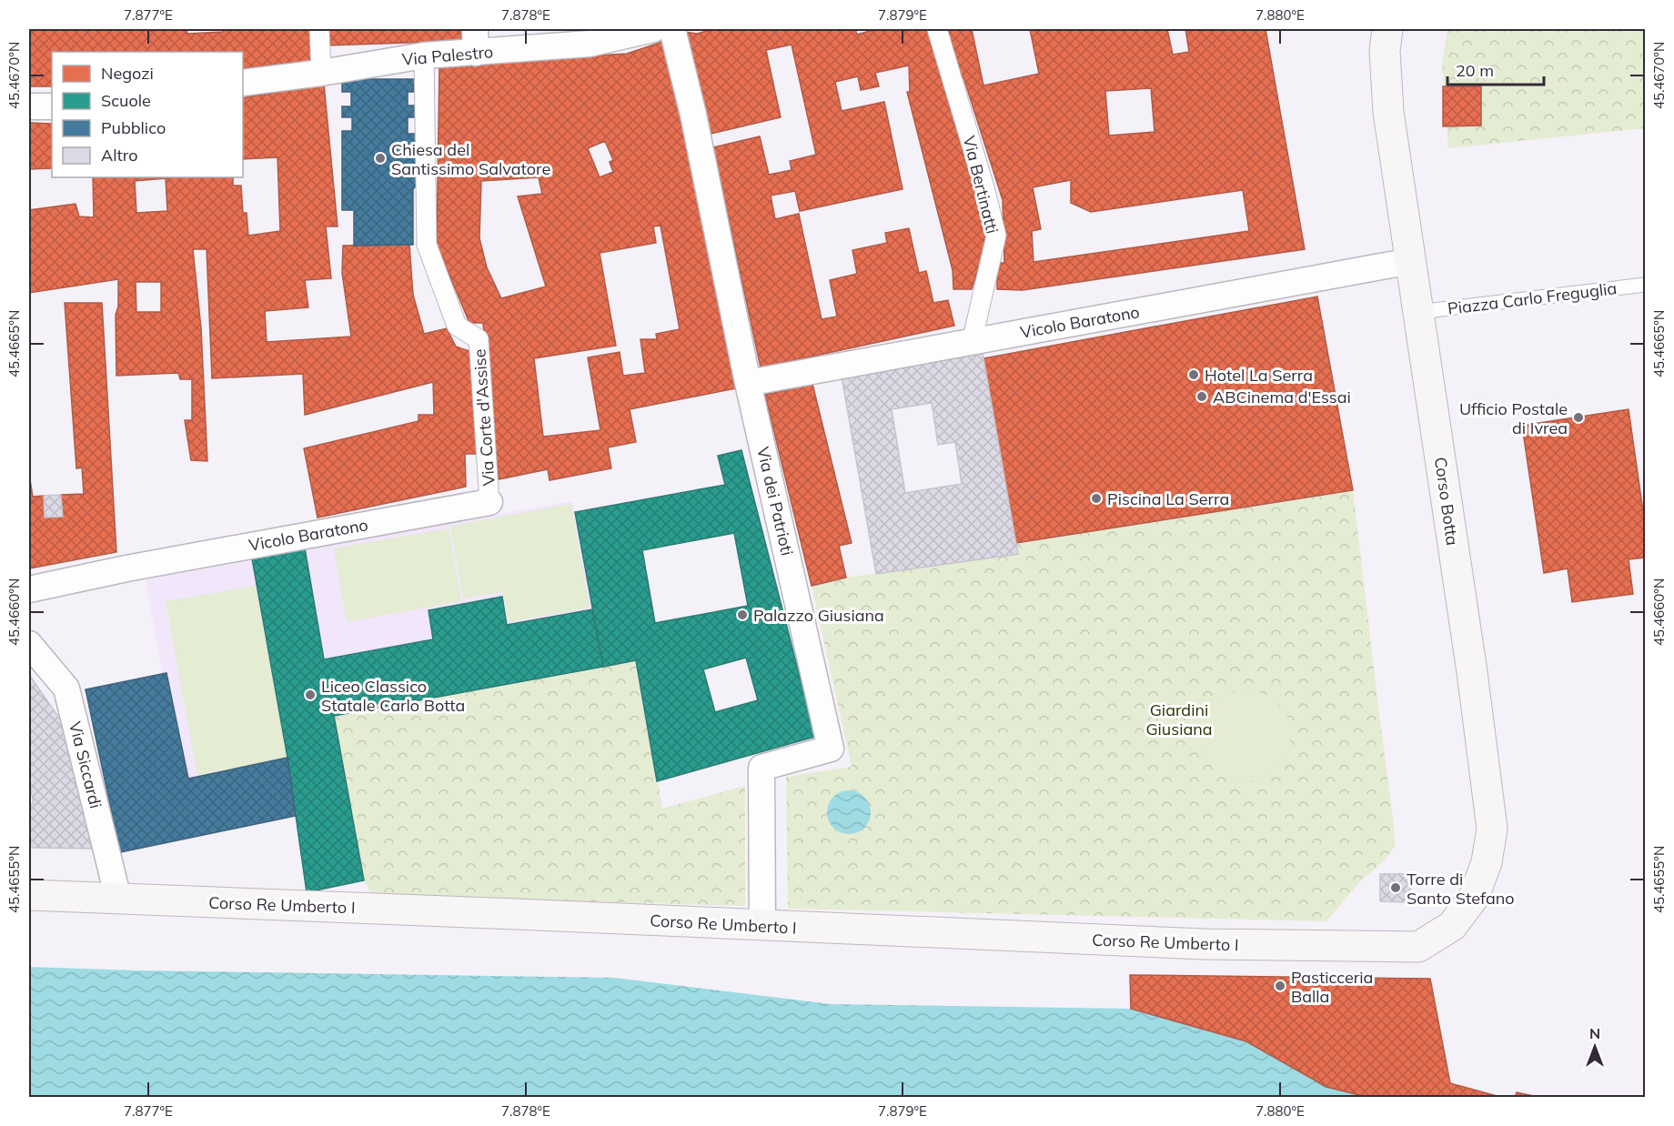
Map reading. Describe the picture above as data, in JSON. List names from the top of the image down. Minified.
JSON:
{"streets":{"main road":["Corso Botta","Corso Re Umberto I"],"street":["Via Palestro","Via Bertinatti","Vicolo Baratono","Via Corte d'Assise","Via dei Patrioti","Via Siccardi"],"lane":["Piazza Carlo Freguglia"]},"crossings":[["Via Palestro","Via Corte d'Assise"],["Via Bertinatti","Vicolo Baratono"],["Piazza Carlo Freguglia","Corso Botta"],["Vicolo Baratono","Via Corte d'Assise"],["Vicolo Baratono","Via dei Patrioti"],["Vicolo Baratono","Corso Botta"],["Via dei Patrioti","Corso Re Umberto I"],["Corso Botta","Corso Re Umberto I"],["Via Siccardi","Corso Re Umberto I"]],"parks":["Giardini Giusiana"],"places":["Chiesa del Santissimo Salvatore","Hotel La Serra","ABCinema d'Essai","Ufficio Postale di Ivrea","Piscina La Serra","Palazzo Giusiana","Liceo Classico Statale Carlo Botta","Torre di Santo Stefano","Pasticceria Balla"],"legend":["Negozi","Scuole","Pubblico","Altro"],"scale_bar":"20 m","north":"top","coordinates":["7.877°E","7.878°E","7.879°E","7.880°E","45.4670°N","45.4665°N","45.4660°N","45.4655°N"]}
